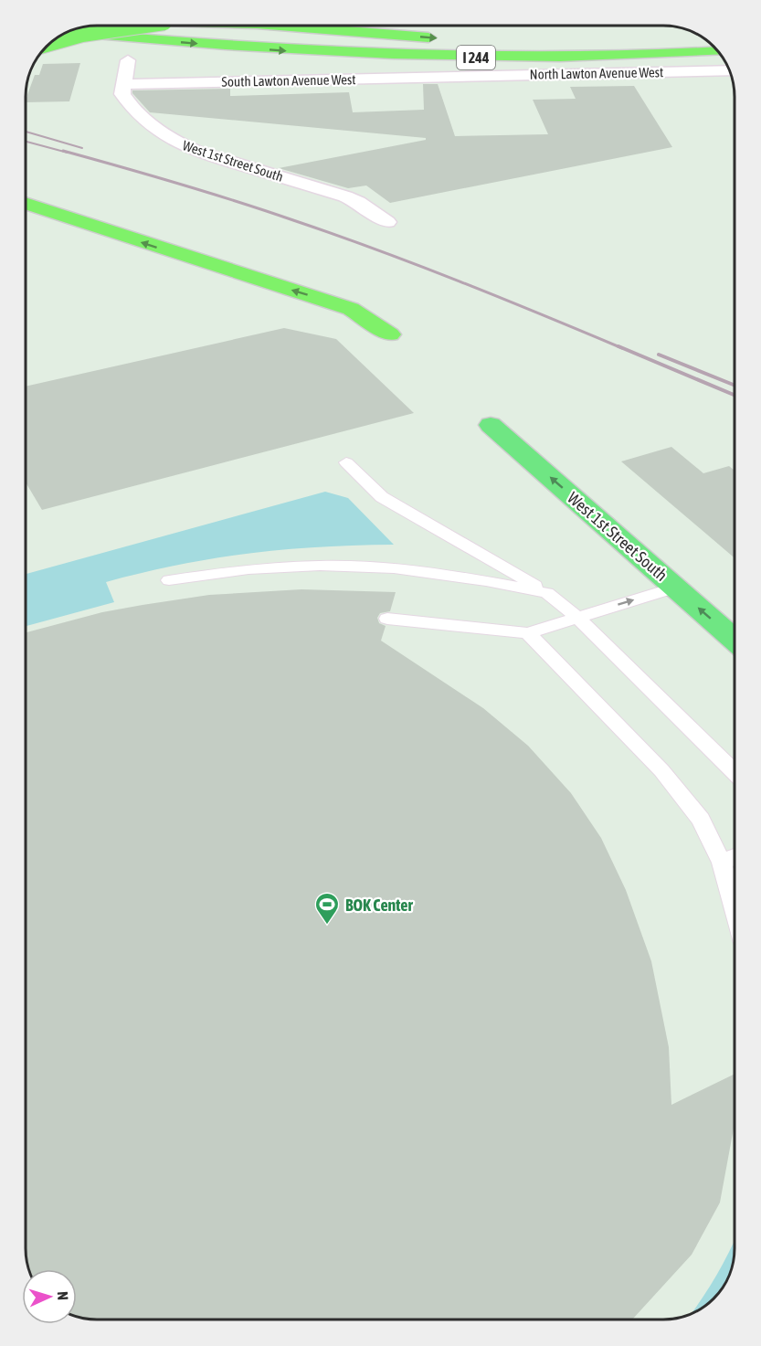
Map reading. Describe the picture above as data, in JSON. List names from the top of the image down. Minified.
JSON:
{"streets":{"highway":["I 244"],"main road":["West 1st Street South"],"street":["North Lawton Avenue West","South Lawton Avenue West"]},"crossings":[["North Lawton Avenue West","South Lawton Avenue West"],["South Lawton Avenue West","West 1st Street South"]],"one_way":["West 1st Street South"],"places":{"sports":["BOK Center"]},"north":"right"}
